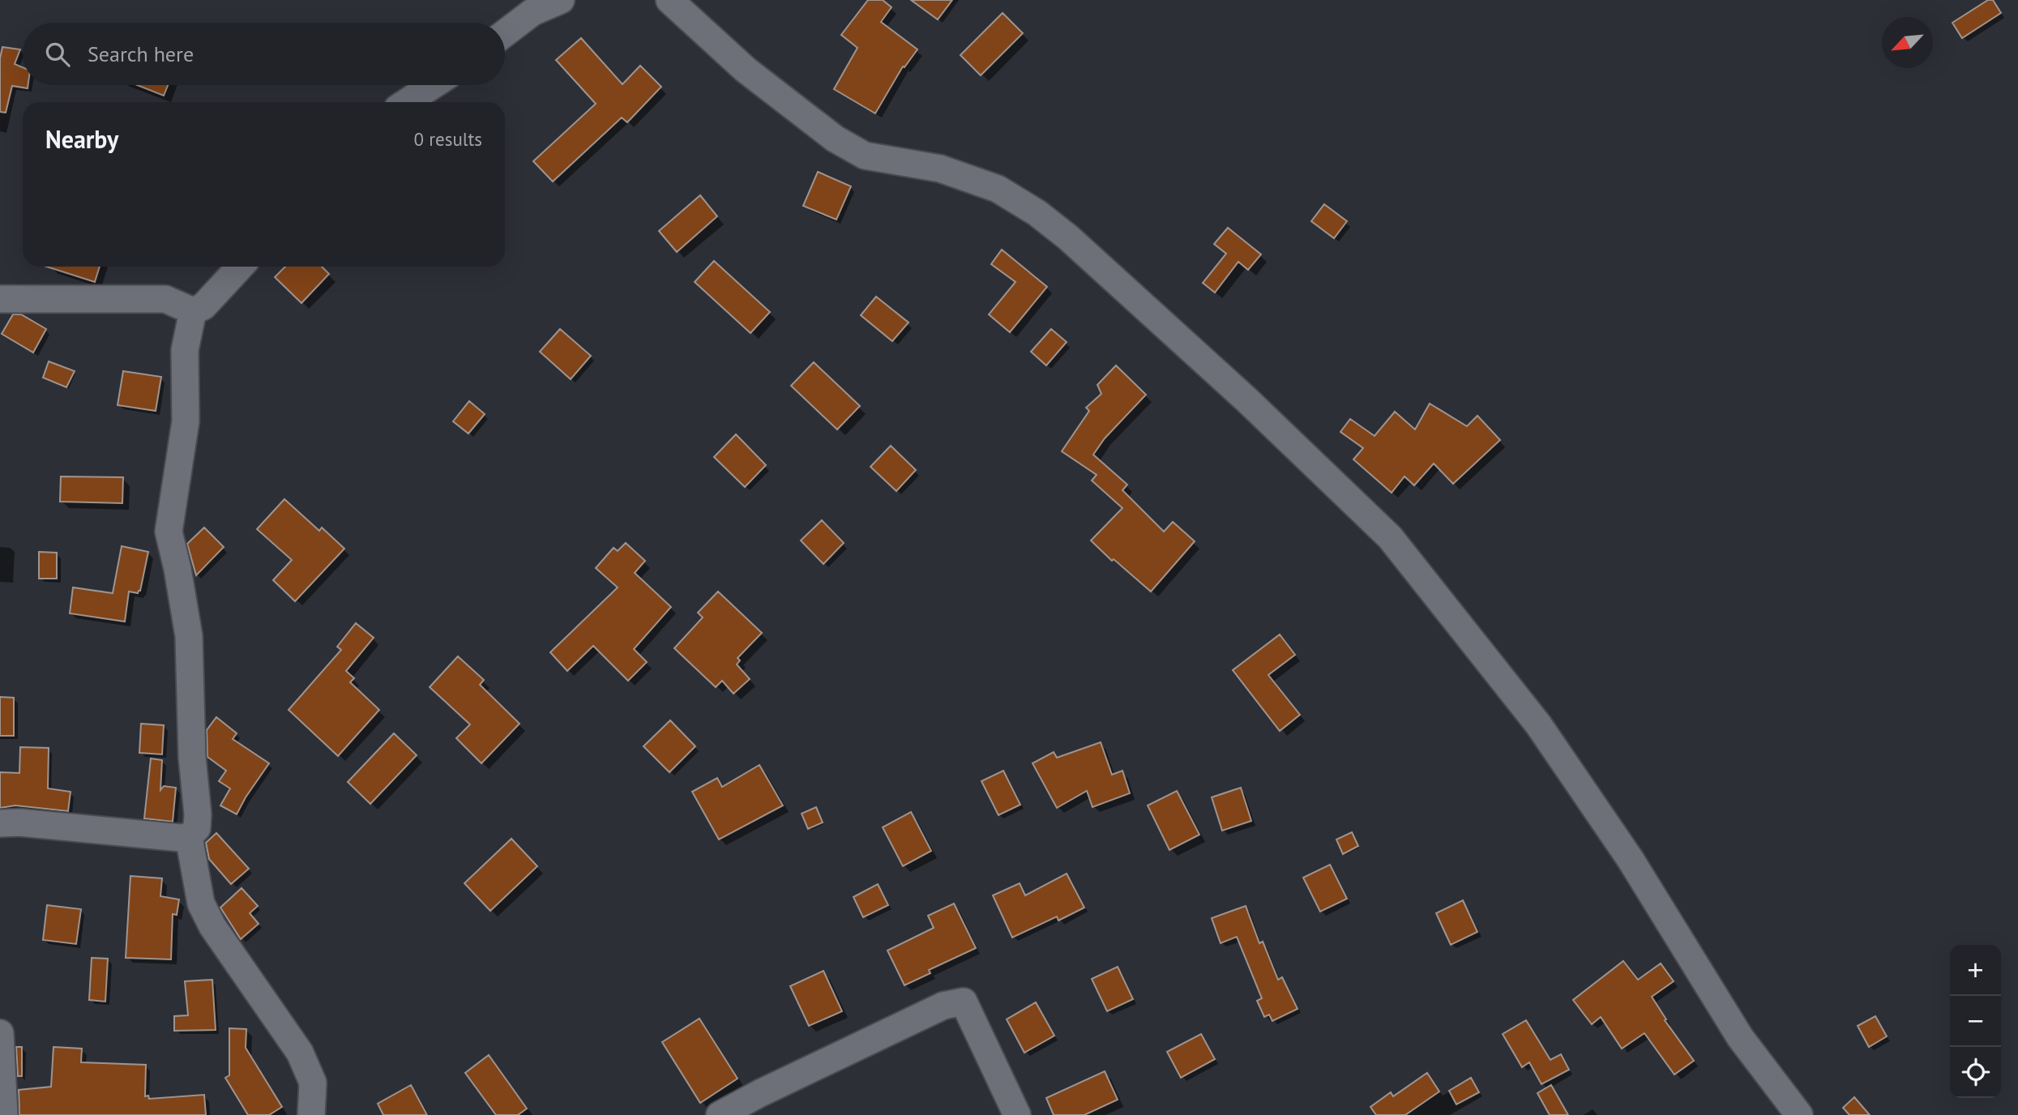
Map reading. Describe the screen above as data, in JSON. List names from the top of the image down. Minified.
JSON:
{"north":"bottom left","page":{"search":"Search here","heading":["Nearby","0 results"],"map_buttons":["+","−"]}}
